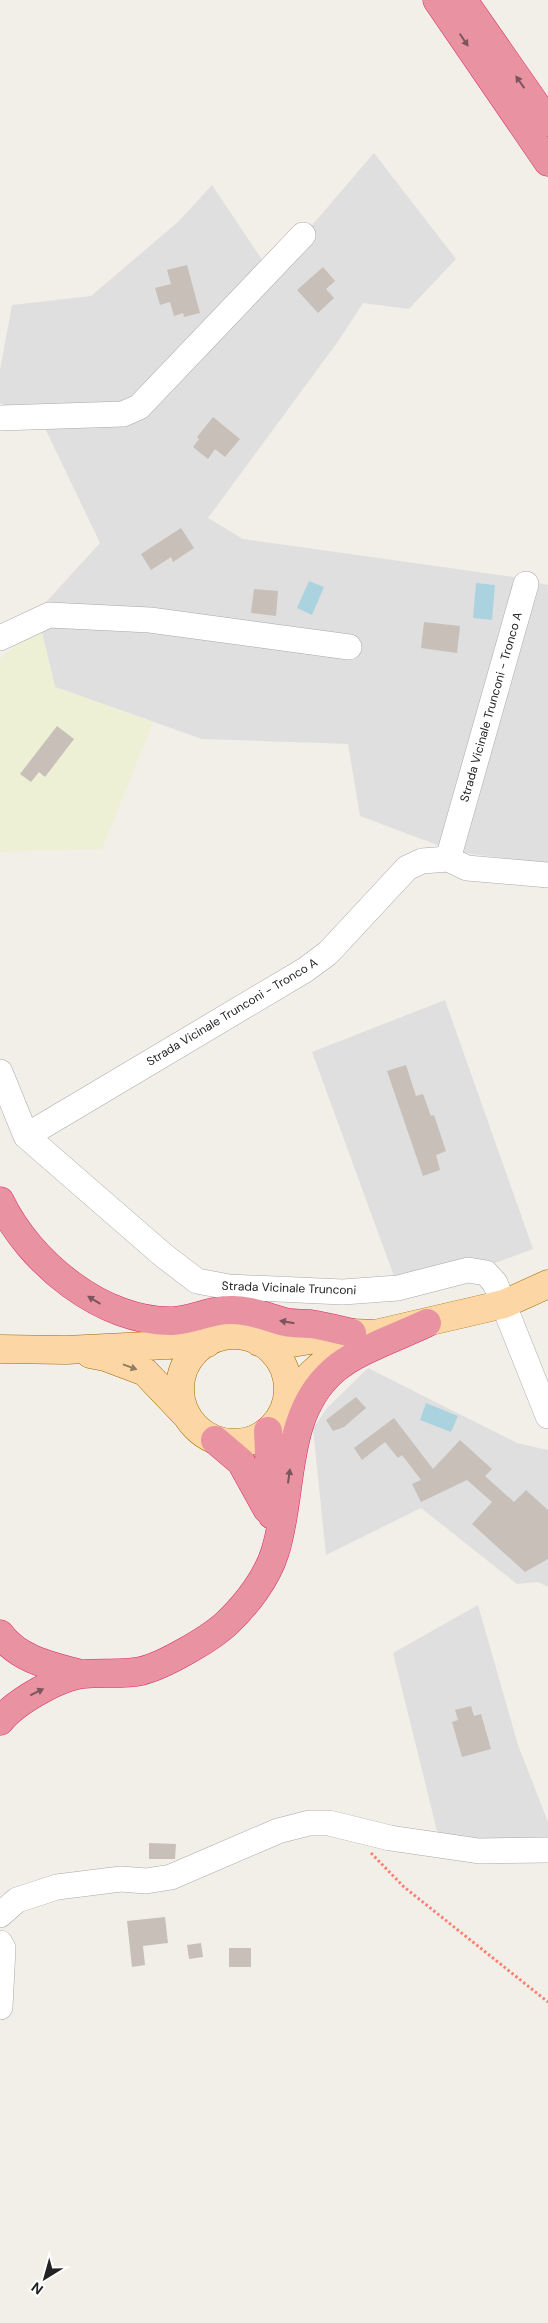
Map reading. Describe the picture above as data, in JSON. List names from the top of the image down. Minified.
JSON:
{"streets":{"street":["Strada Vicinale Trunconi - Tronco A","Strada Vicinale Trunconi"]},"crossings":[["Strada Vicinale Trunconi - Tronco A","Strada Vicinale Trunconi"]],"north":"bottom left"}
